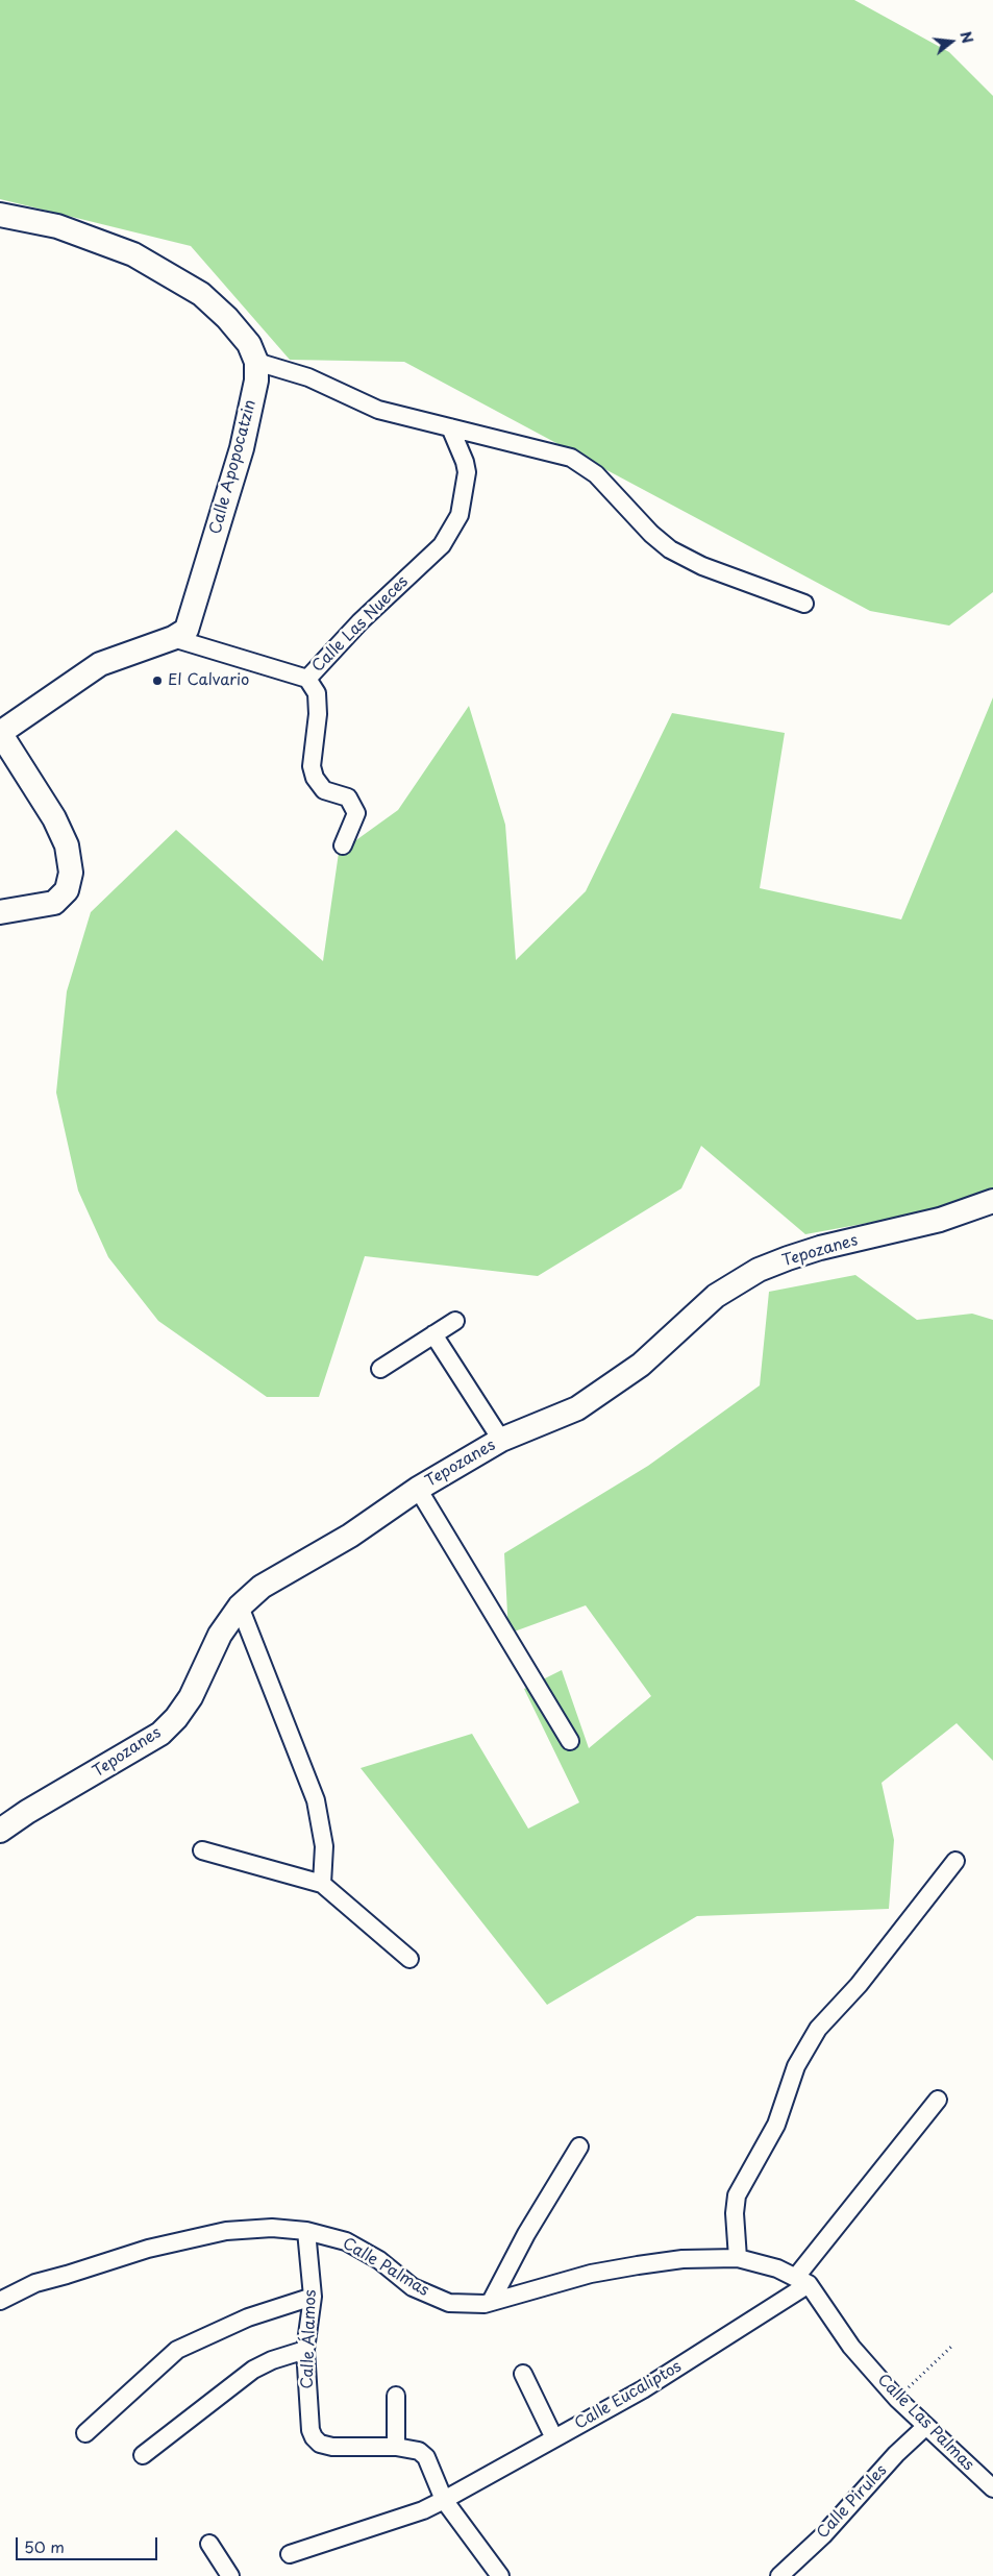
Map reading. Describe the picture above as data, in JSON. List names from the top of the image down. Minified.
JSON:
{"streets":{"street":["Calle Apopocatzin","Calle Las Nueces","Tepozanes","Calle Palmas","Calle Álamos","Calle Eucaliptos","Calle Las Palmas","Calle Pirules"]},"crossings":[["Calle Palmas","Calle Álamos"],["Calle Palmas","Calle Eucaliptos"],["Calle Palmas","Calle Las Palmas"],["Calle Álamos","Calle Eucaliptos"],["Calle Eucaliptos","Calle Las Palmas"],["Calle Las Palmas","Calle Pirules"]],"places":["El Calvario"],"scale_bar":"50 m","north":"right"}
